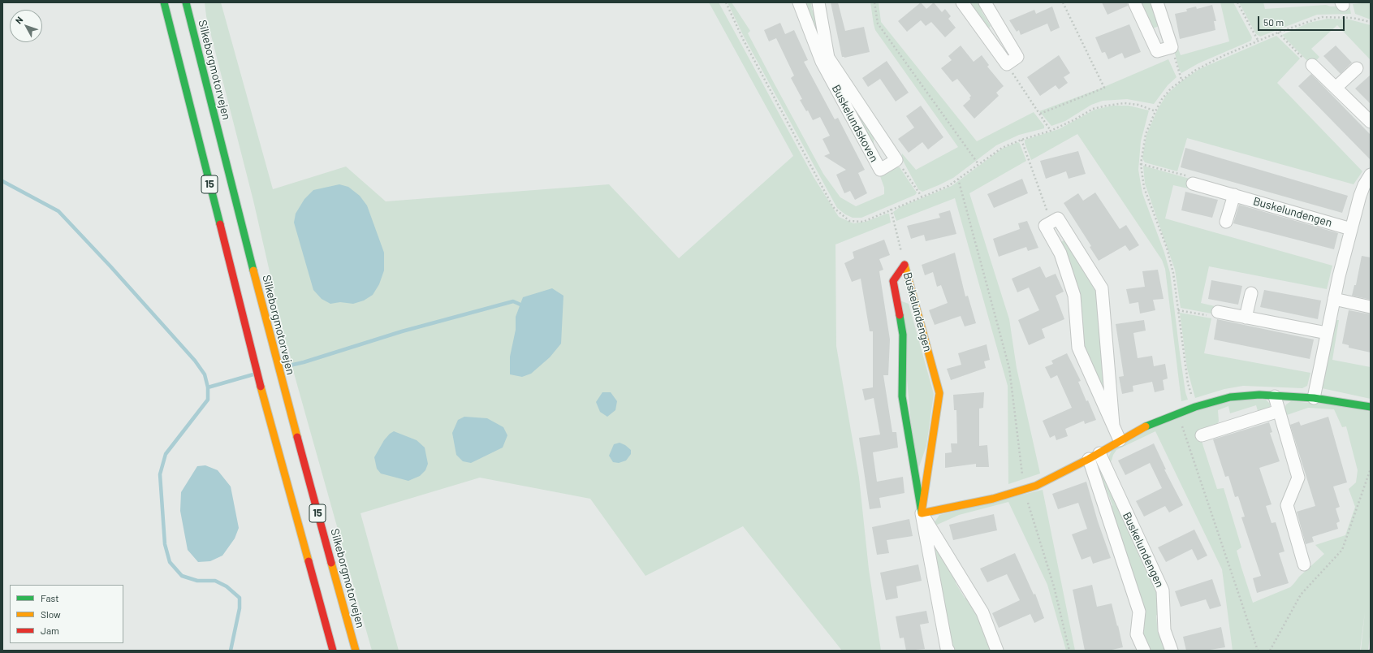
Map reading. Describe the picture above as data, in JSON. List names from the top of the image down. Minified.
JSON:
{"streets":{"main road":["Silkeborgmotorvejen","15","Buskelundengen"],"street":["Buskelundskoven"]},"legend":["Fast","Slow","Jam"],"scale_bar":"50 m","north":"top left"}
